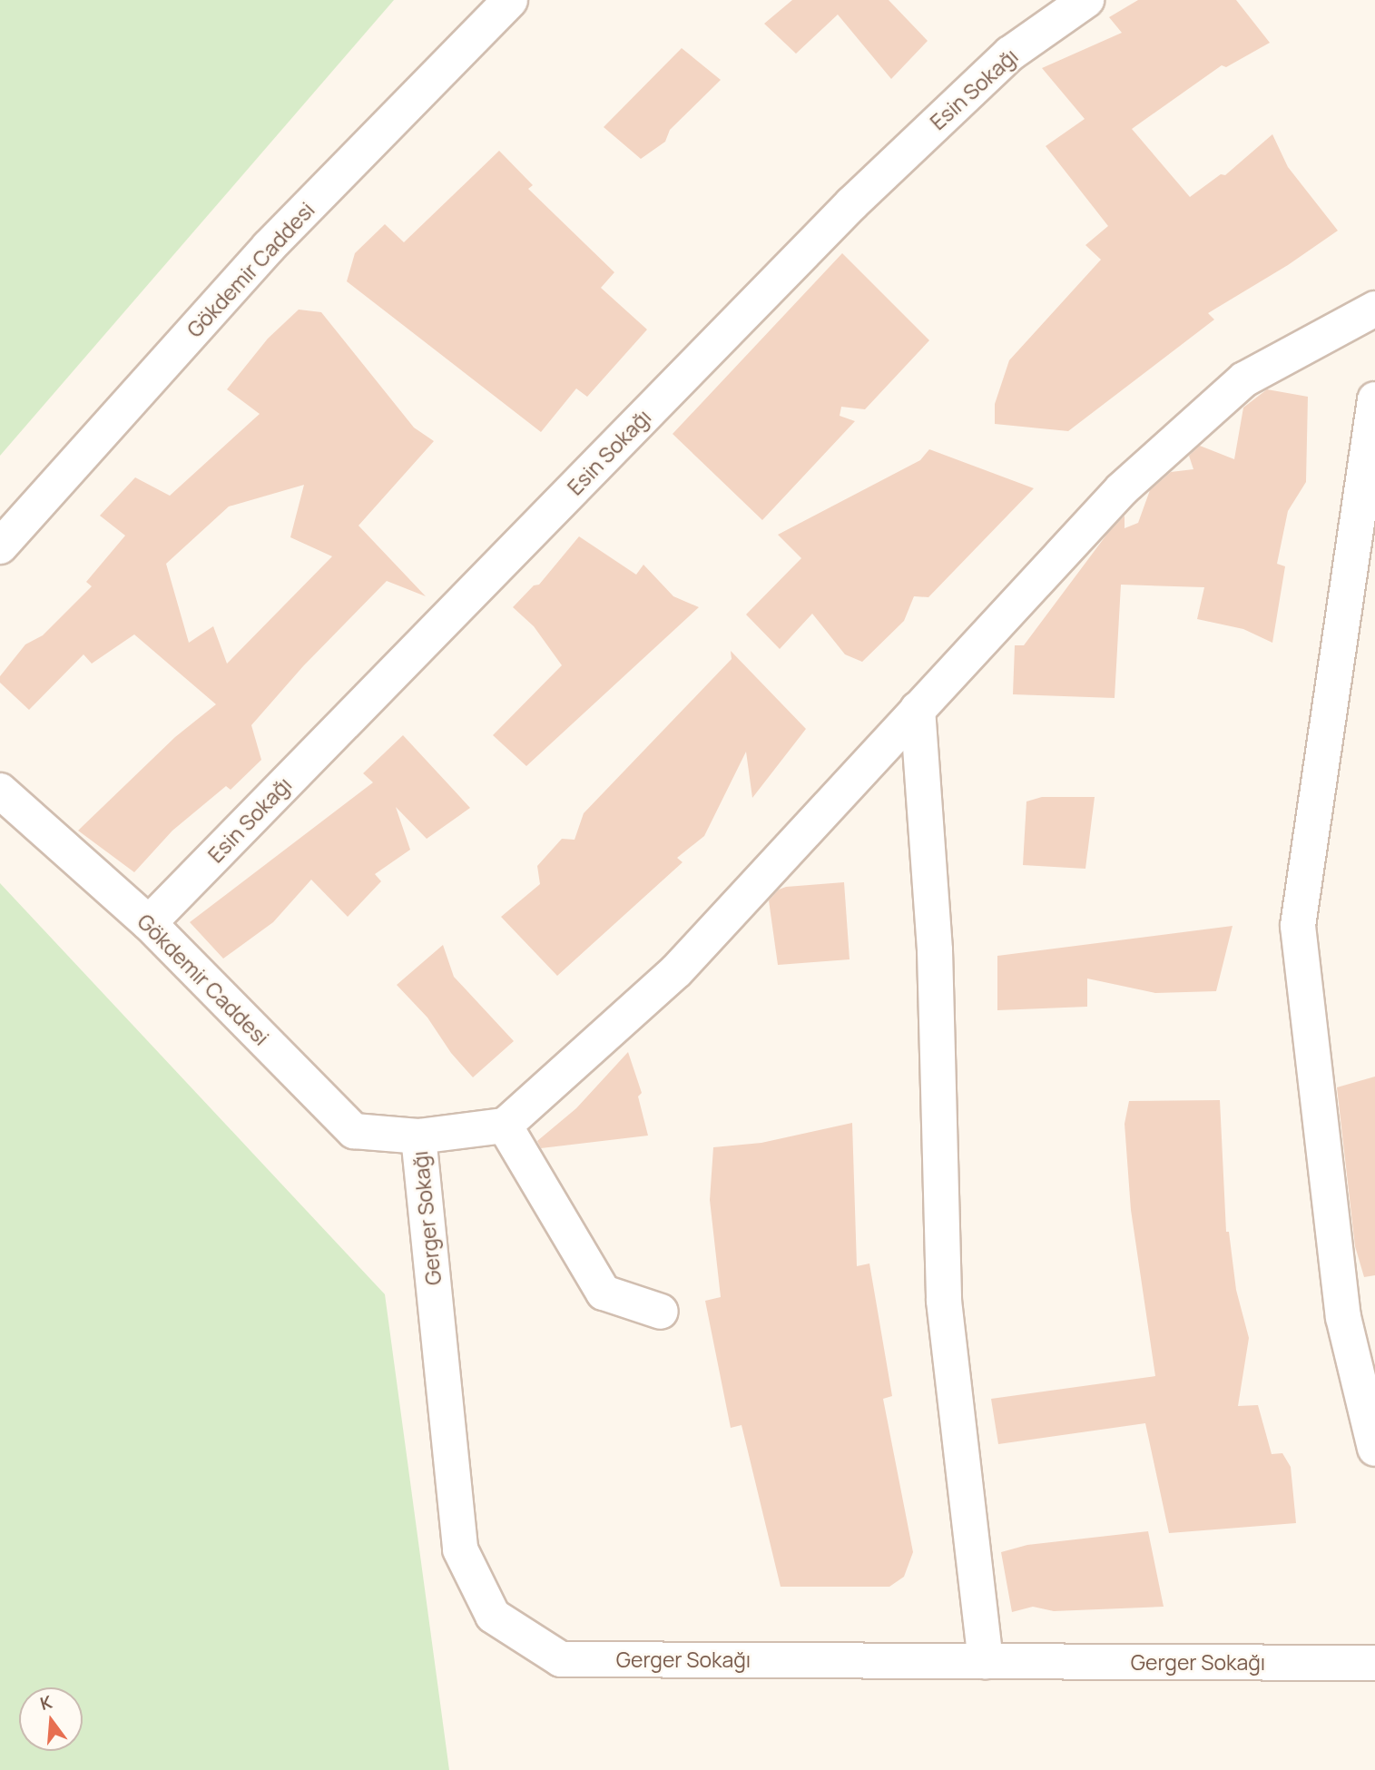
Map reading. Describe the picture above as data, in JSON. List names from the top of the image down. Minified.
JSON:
{"streets":{"street":["Esin Sokağı","Gökdemir Caddesi","Gerger Sokağı"]},"crossings":[["Esin Sokağı","Gökdemir Caddesi"],["Gökdemir Caddesi","Gerger Sokağı"]],"north":"top"}
